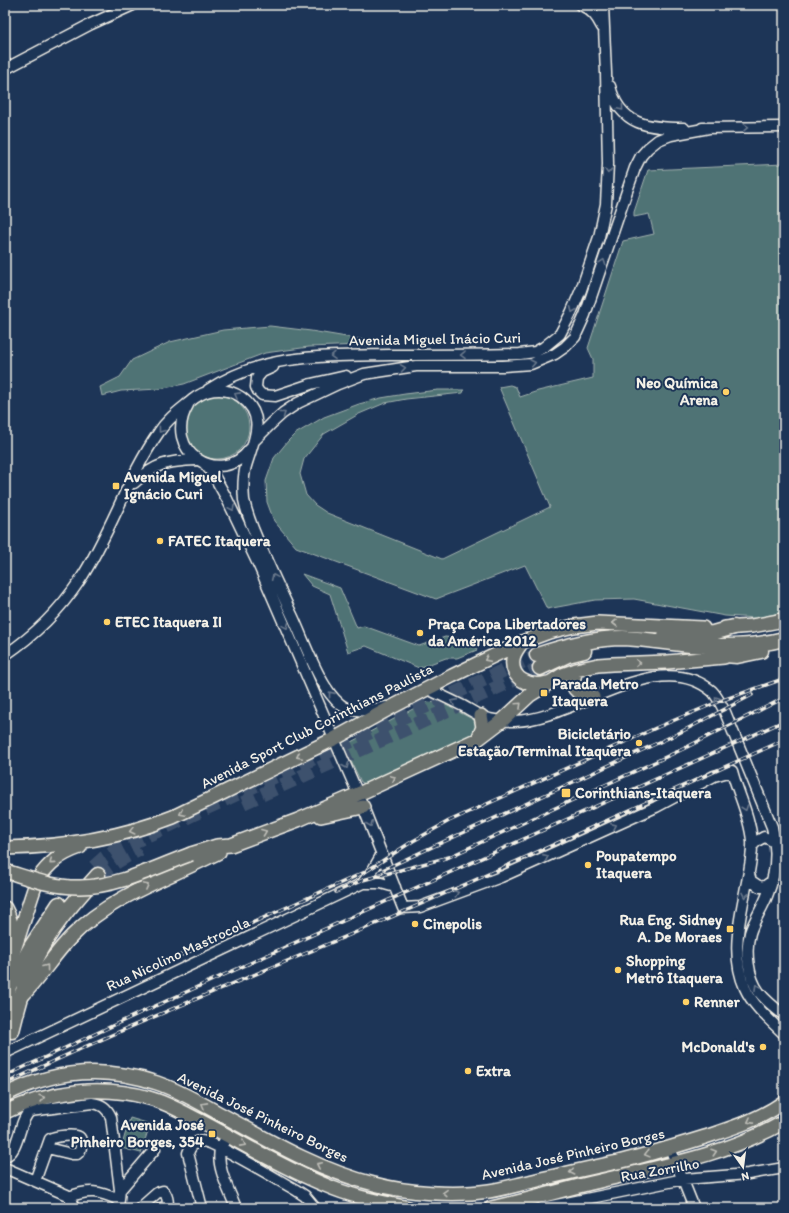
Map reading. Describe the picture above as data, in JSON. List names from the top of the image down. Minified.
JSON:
{"streets":{"main road":["Avenida Sport Club Corinthians Paulista","Avenida José Pinheiro Borges"],"street":["Avenida Miguel Inácio Curi","Rua Nicolino Mastrocola","Rua Zorrilho"]},"places":{"other":["Neo Química Arena","FATEC Itaquera","ETEC Itaquera II","Praça Copa Libertadores da América 2012","Bicicletário Estação/Terminal Itaquera","Poupatempo Itaquera","Cinepolis","Shopping Metrô Itaquera","Renner","McDonald's","Extra"],"transit":["Avenida Miguel Ignácio Curi","Parada Metro Itaquera","Corinthians-Itaquera","Rua Eng. Sidney A. De Moraes","Avenida José Pinheiro Borges, 354"]},"north":"bottom"}
